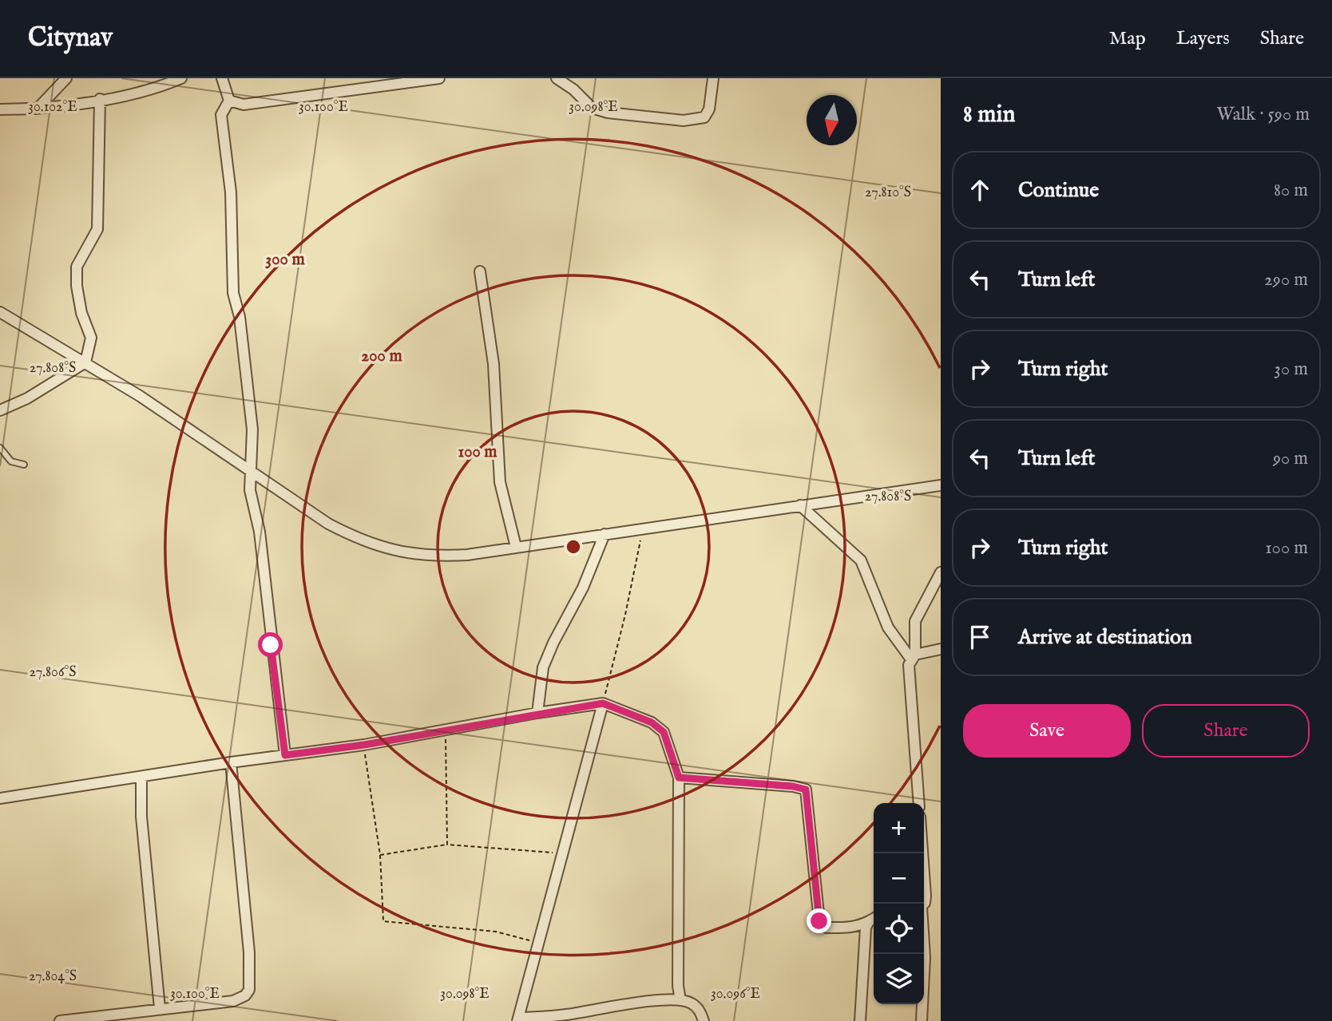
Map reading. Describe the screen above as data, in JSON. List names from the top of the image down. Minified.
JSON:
{"north":"bottom","page":{"header":"Citynav","nav":["Map","Layers","Share"],"heading":["8 min","Walk · 590 m"],"list":[["Continue","80 m"],["Turn left","290 m"],["Turn right","30 m"],["Turn left","90 m"],["Turn right","100 m"],"Arrive at destination"],"buttons":["Save","Share"],"map_buttons":["+","−"]},"coordinates":["30.102°E","30.100°E","30.098°E","27.810°S","27.808°S","27.806°S","27.804°S","30.096°E"],"rings":["300 m","200 m","100 m"]}
